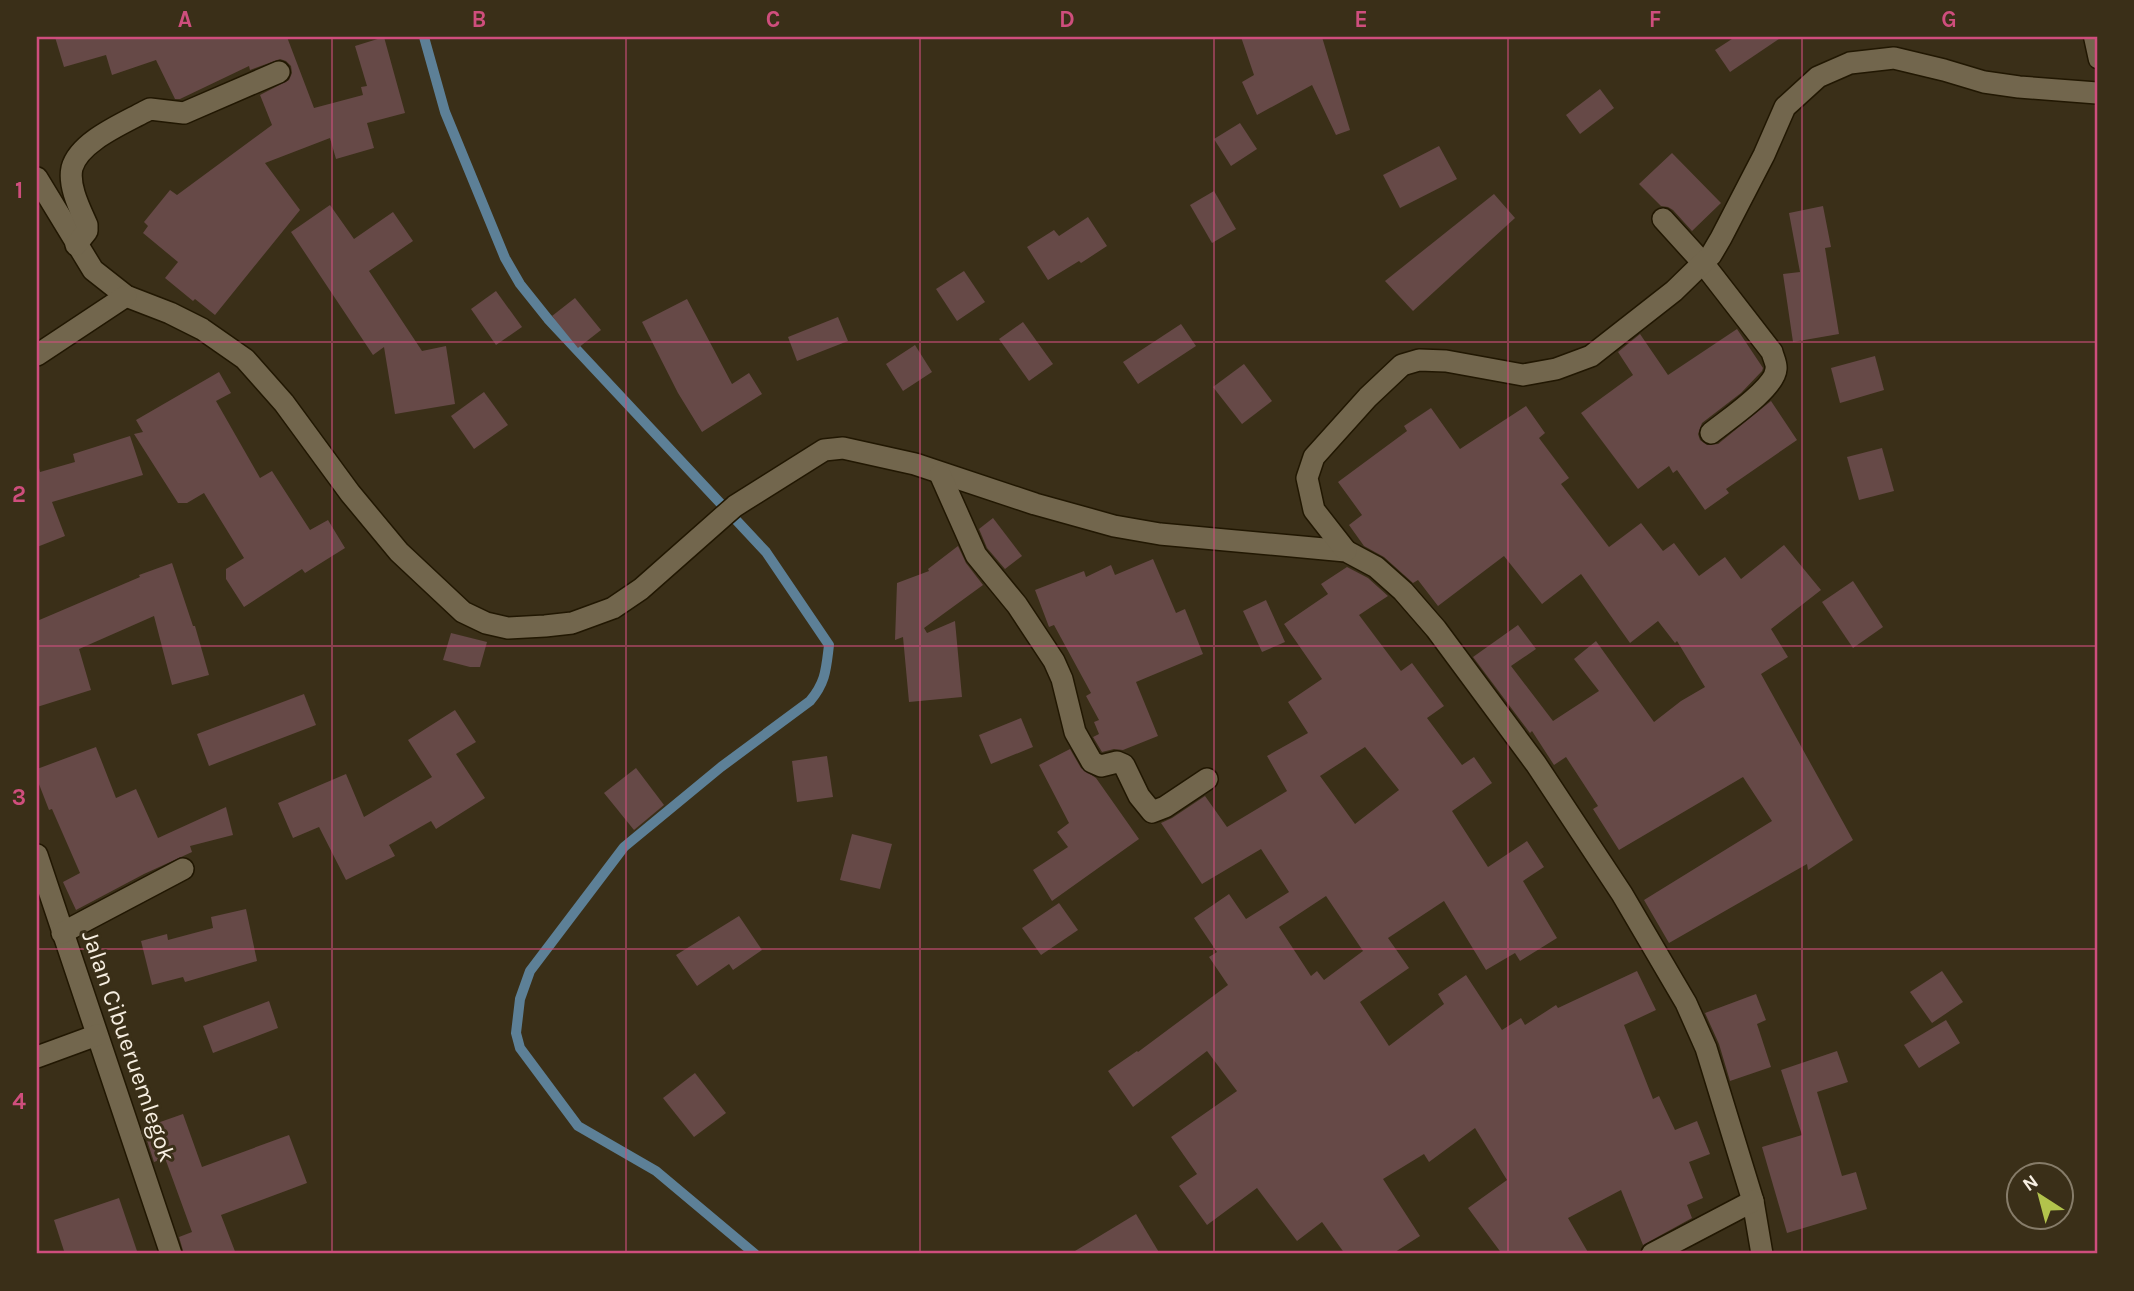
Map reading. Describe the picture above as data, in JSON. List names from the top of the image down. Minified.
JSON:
{"streets":{"street":["Jalan Cibueruemlegok"]},"north":"top left","grid":{"columns":["A","B","C","D","E","F","G"],"rows":["1","2","3","4"]}}
